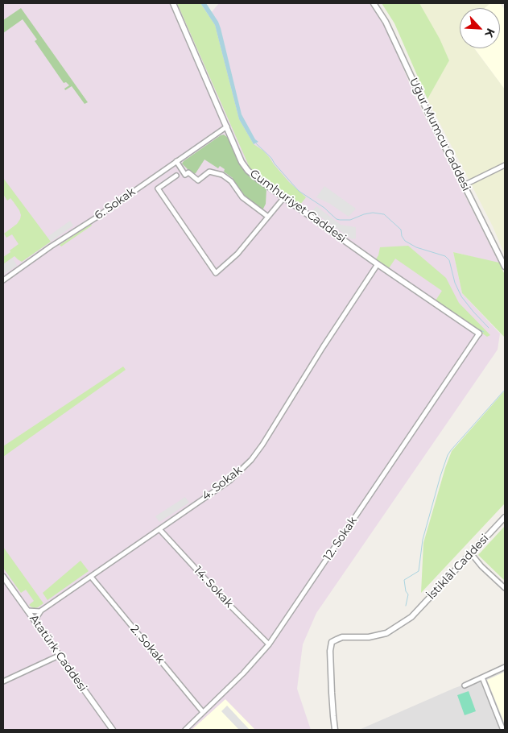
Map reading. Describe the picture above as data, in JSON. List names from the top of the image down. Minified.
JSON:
{"streets":{"street":["Uğur Mumcu Caddesi","6. Sokak","Cumhuriyet Caddesi","4. Sokak","12. Sokak","İstiklâl Caddesi","14. Sokak","2. Sokak","Atatürk Caddesi"]},"crossings":[["6. Sokak","Cumhuriyet Caddesi"],["Cumhuriyet Caddesi","4. Sokak"],["Cumhuriyet Caddesi","12. Sokak"],["4. Sokak","14. Sokak"],["4. Sokak","2. Sokak"],["12. Sokak","14. Sokak"],["12. Sokak","2. Sokak"]],"north":"bottom right"}
